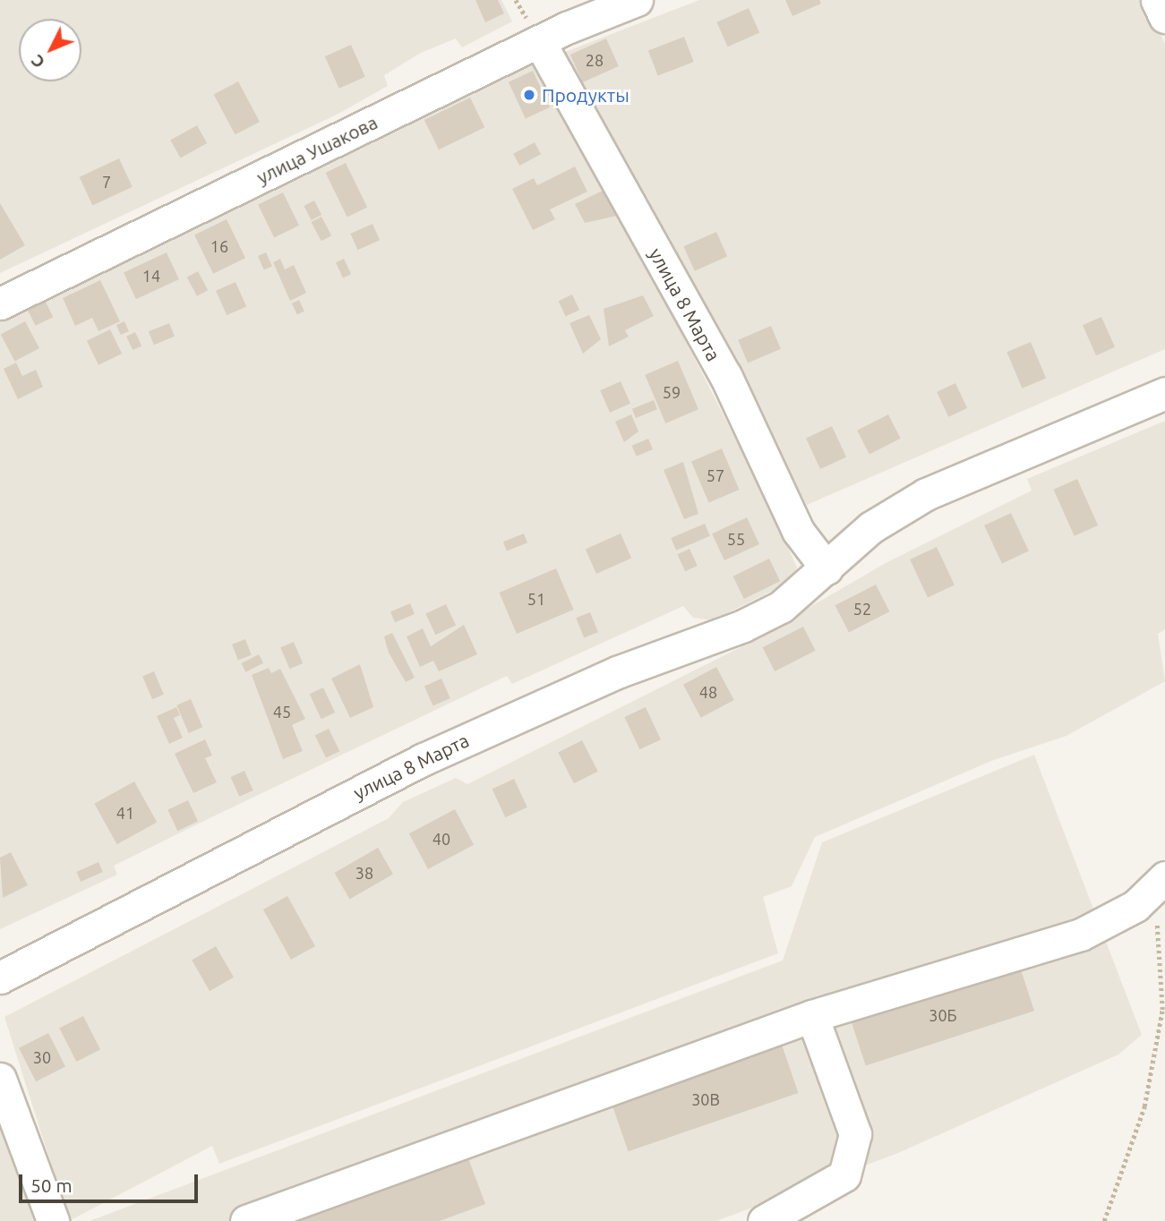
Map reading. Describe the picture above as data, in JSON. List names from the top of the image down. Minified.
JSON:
{"streets":{"street":["улица Ушакова","улица 8 Марта"]},"crossings":[["улица Ушакова","улица 8 Марта"]],"places":["Продукты"],"house_numbers":["28","7","16","14","59","57","55","51","52","48","45","41","40","38","30Б","30","30В"],"scale_bar":"50 m","north":"bottom left"}
